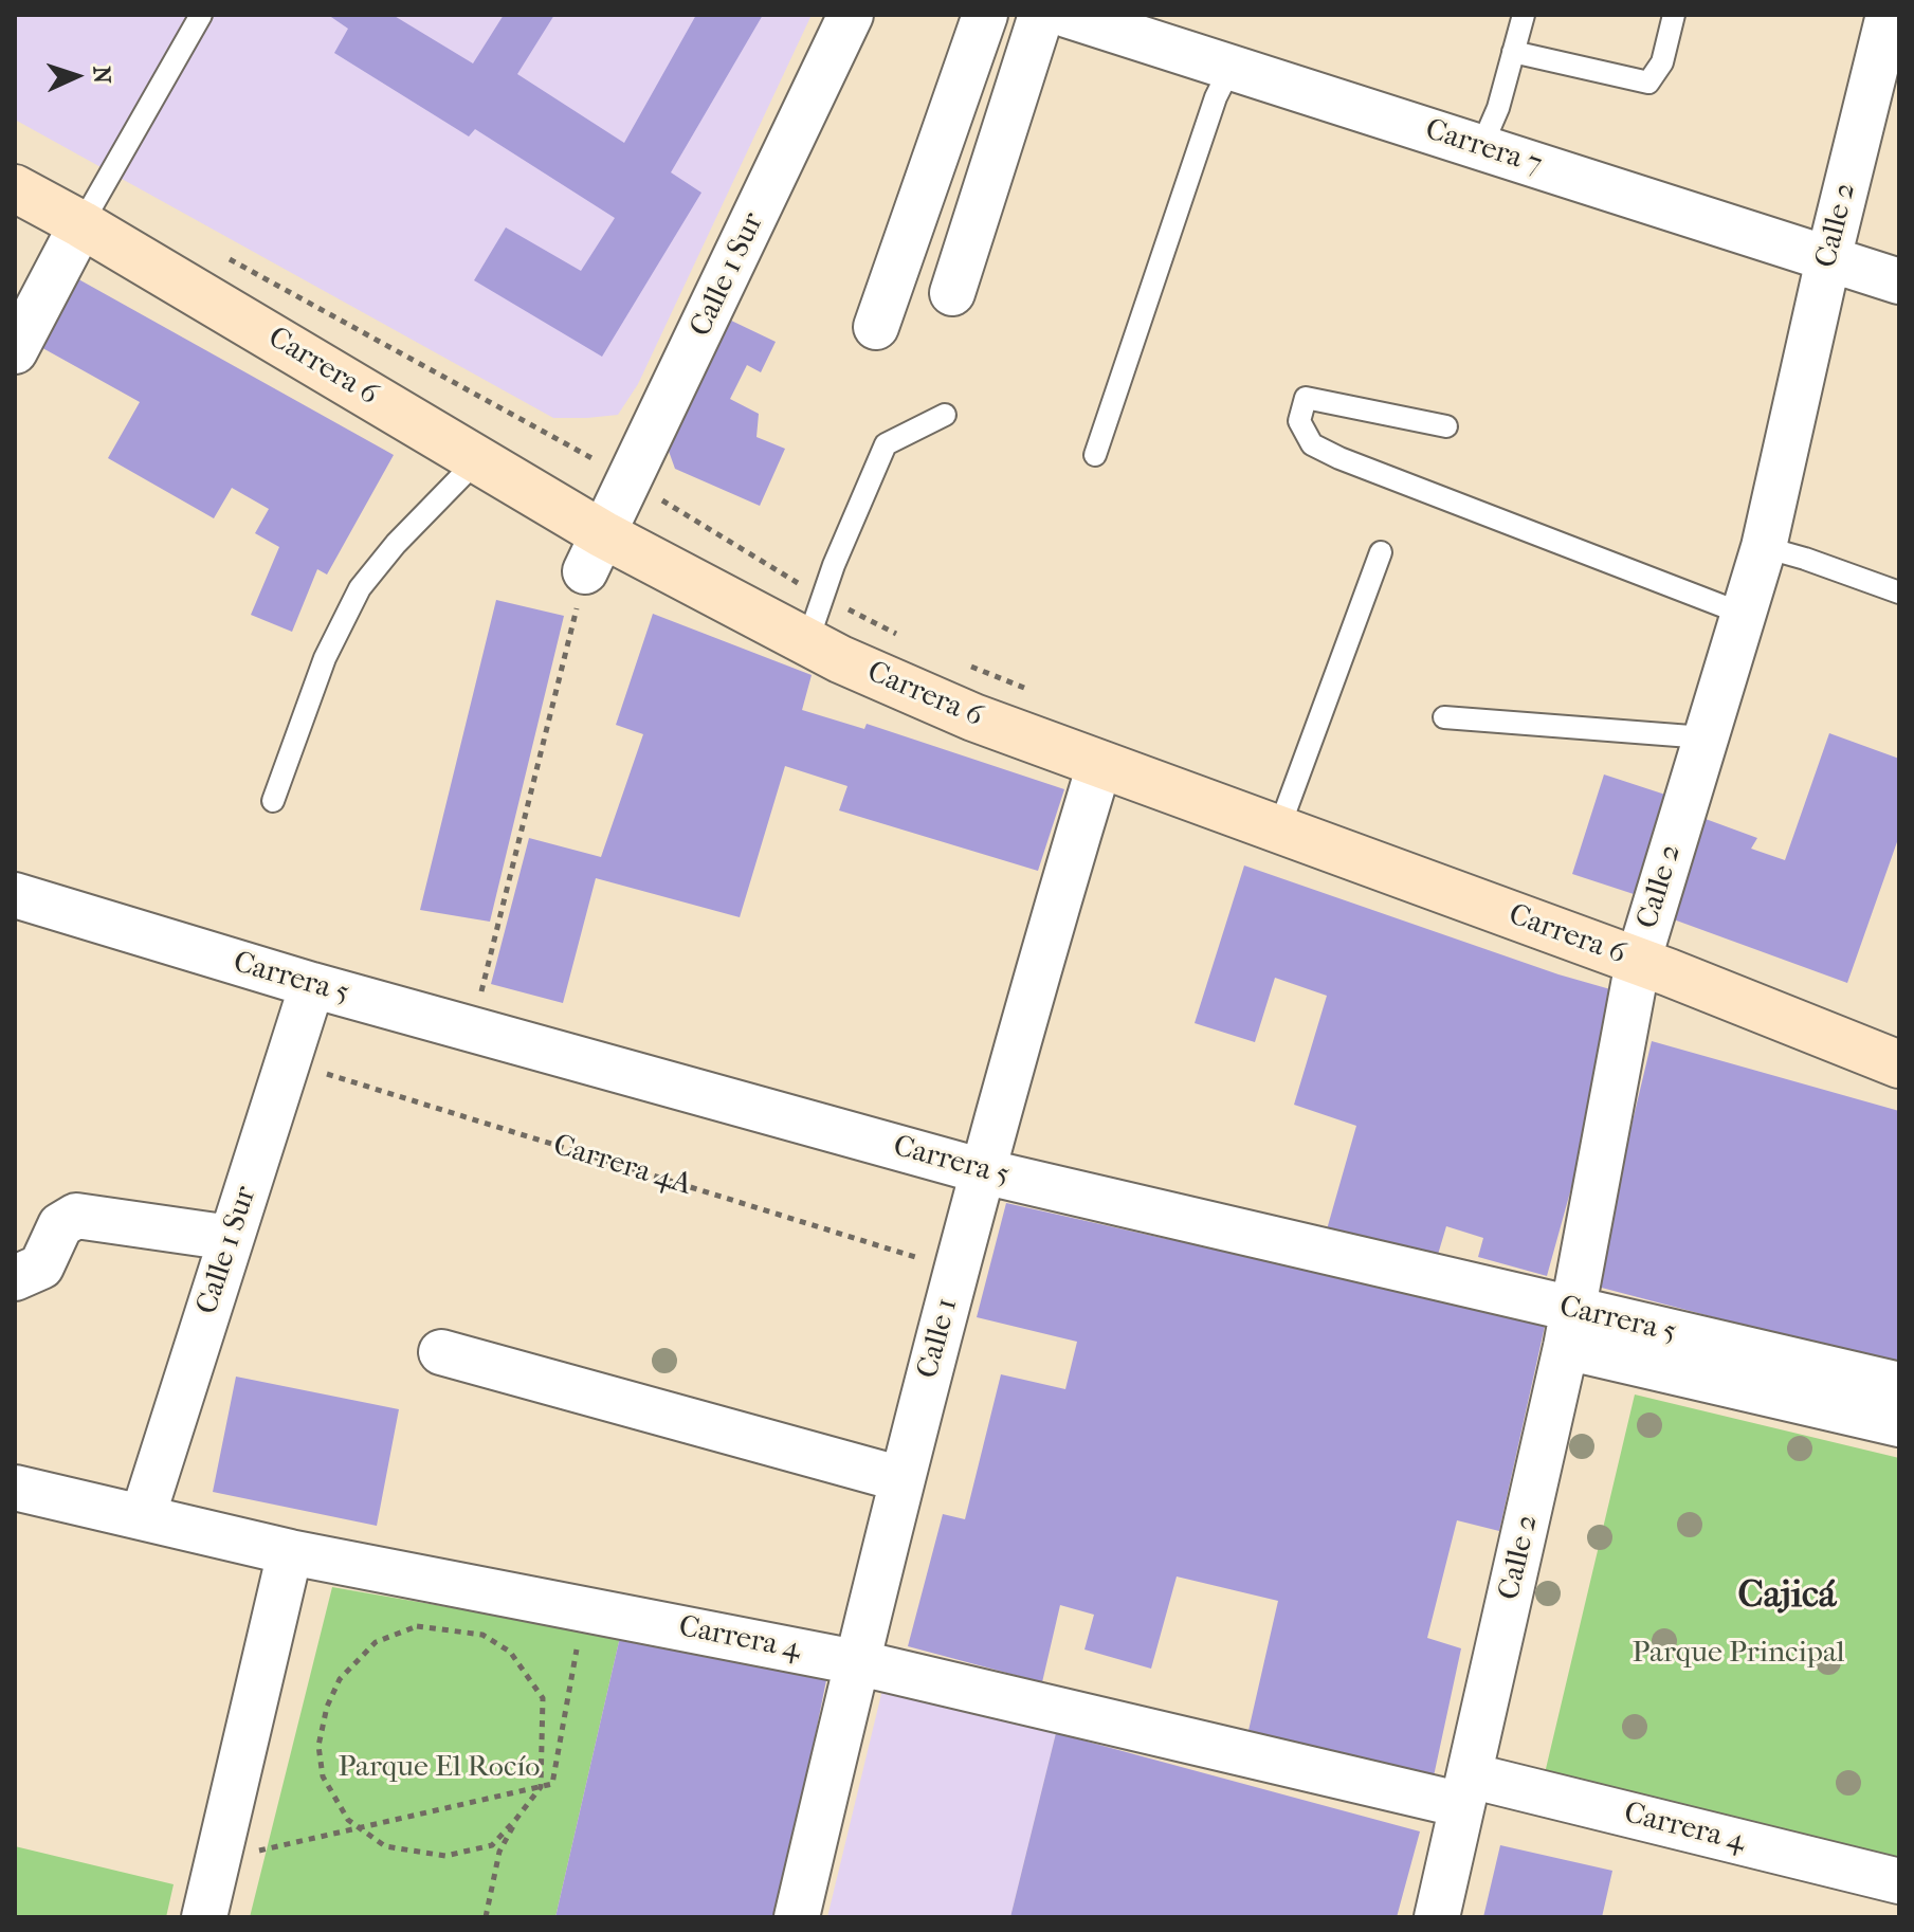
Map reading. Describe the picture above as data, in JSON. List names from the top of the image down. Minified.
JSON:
{"streets":{"main road":["Carrera 6"],"street":["Carrera 7","Calle 2","Calle 1 Sur","Carrera 5","Calle 1","Carrera 4"],"path":["Carrera 4A"]},"crossings":[["Carrera 7","Calle 2"],["Calle 2","Carrera 6"],["Calle 2","Carrera 5"],["Calle 2","Carrera 4"],["Calle 1 Sur","Carrera 6"],["Calle 1 Sur","Carrera 5"],["Calle 1 Sur","Carrera 4A"],["Calle 1 Sur","Carrera 4"],["Carrera 6","Calle 1"],["Carrera 5","Calle 1"],["Carrera 4A","Calle 1"],["Calle 1","Carrera 4"]],"districts":["Cajicá"],"parks":["Parque Principal","Parque El Rocío"],"north":"right"}
